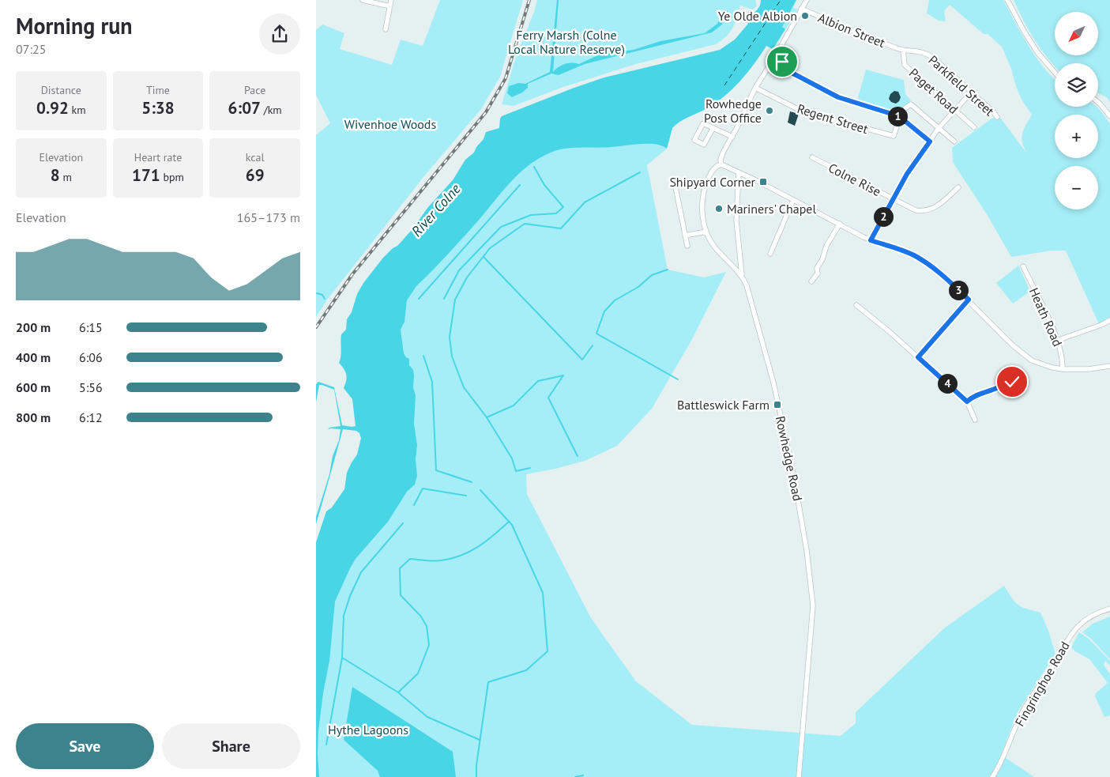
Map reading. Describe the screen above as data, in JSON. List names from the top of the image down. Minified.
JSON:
{"streets":{"street":["Albion Street","Parkfield Street","Paget Road","Regent Street","Colne Rise","Heath Road","Rowhedge Road","Fingringhoe Road"]},"crossings":[["Albion Street","Parkfield Street"],["Albion Street","Paget Road"],["Parkfield Street","Paget Road"]],"water":["River Colne"],"parks":["Ferry Marsh (Colne Local Nature Reserve)","Wivenhoe Woods","Hythe Lagoons"],"places":{"other":["Ye Olde Albion","Rowhedge Post Office","Mariners' Chapel"],"transit":["Shipyard Corner","Battleswick Farm"]},"north":"bottom left","page":{"heading":["Morning run","07:25"],"map_buttons":["+","−"],"stats":[["Distance","0.92 km"],["Time","5:38"],["Pace","6:07 /km"],["Elevation","8 m"],["Heart rate","171 bpm"],["kcal","69"]],"pins":["1","2","3","4"],"chart":["Elevation","165–173 m"],"list":[{"name":"200 m","note":"6:15"},{"name":"400 m","note":"6:06"},{"name":"600 m","note":"5:56"},{"name":"800 m","note":"6:12"}],"buttons":["Save","Share"]}}
